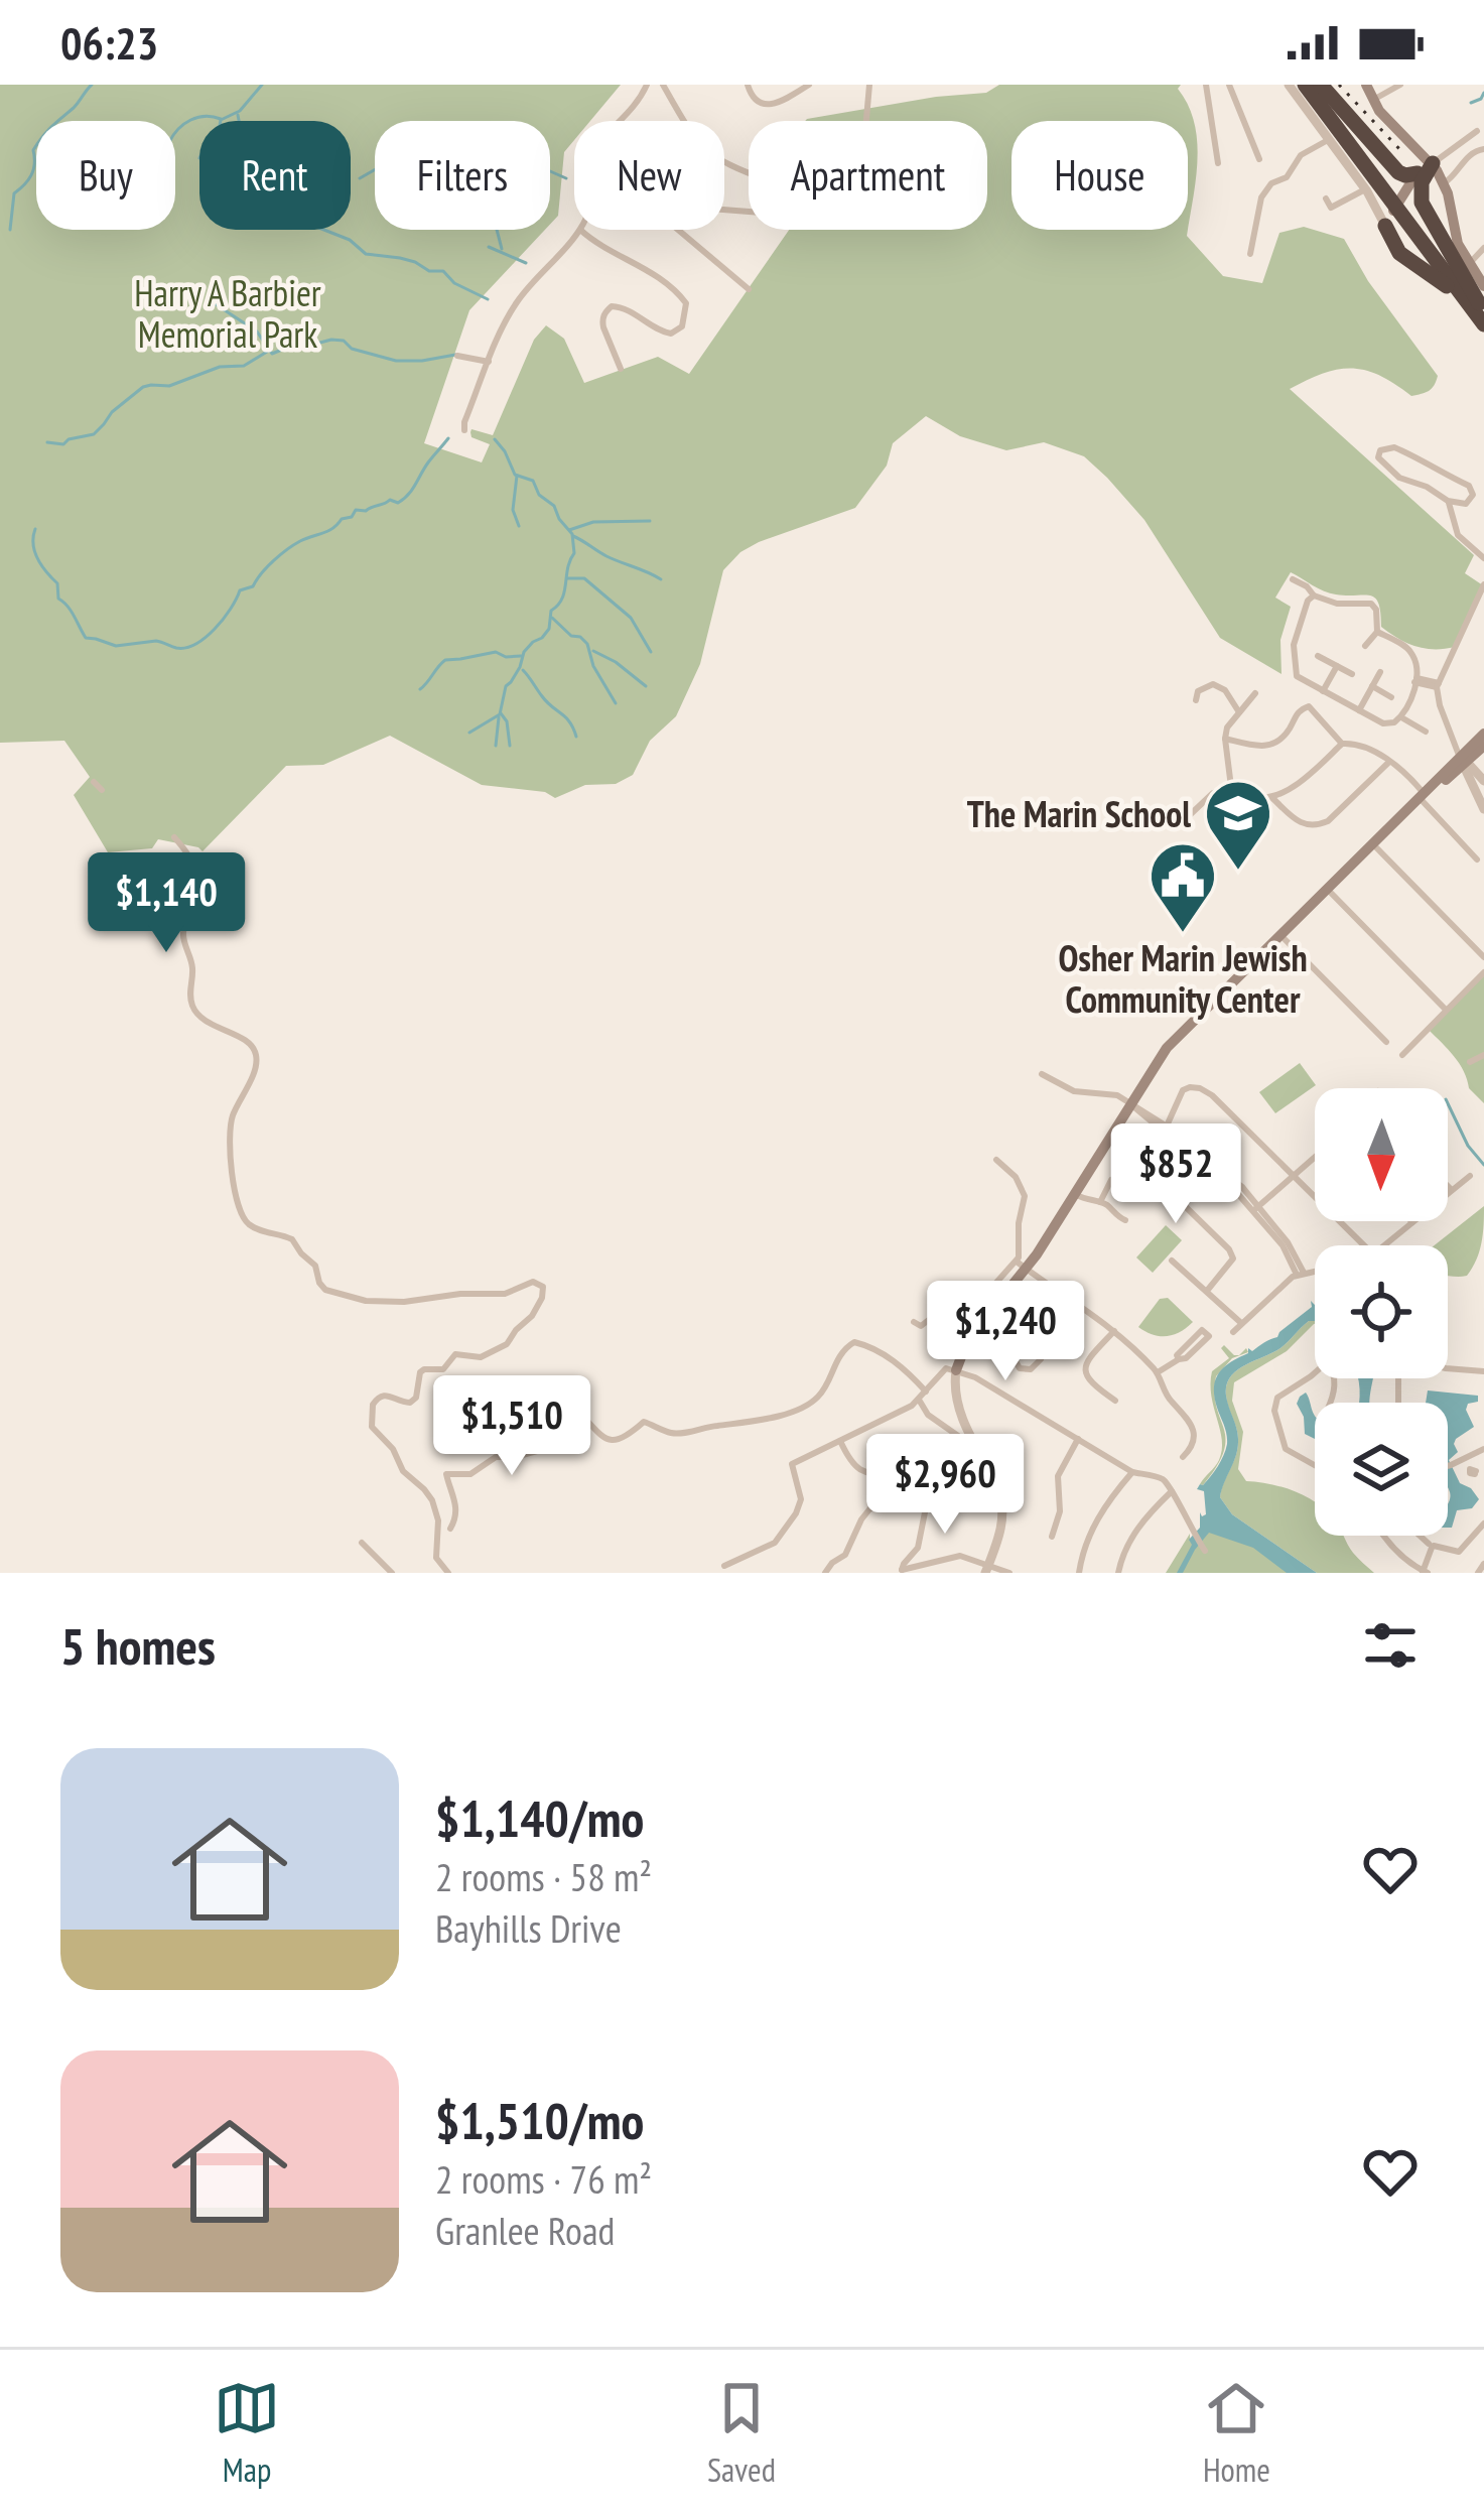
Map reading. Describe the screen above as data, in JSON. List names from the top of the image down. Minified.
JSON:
{"parks":["Harry A Barbier Memorial Park"],"places":{"school or university":["The Marin School"],"public building":["Osher Marin Jewish Community Center"]},"north":"bottom","page":{"status":"06:23","chip":["Buy","Rent","Filters","New","Apartment","House"],"price":["$1,140","$852","$1,240","$1,510","$2,960"],"heading":"5 homes","list":[{"name":"$1,140/mo","note":"2 rooms · 58 m² · Bayhills Drive"},{"name":"$1,510/mo","note":"2 rooms · 76 m² · Granlee Road"}],"tabs":["Map","Saved","Home"]}}
